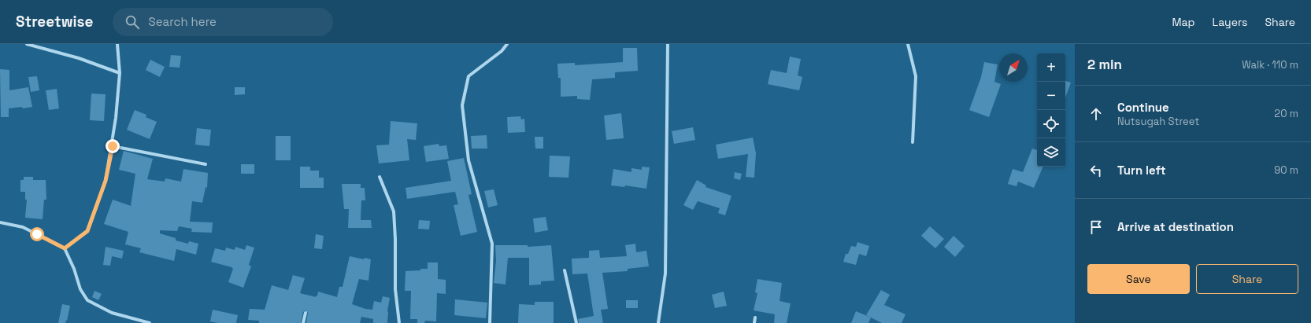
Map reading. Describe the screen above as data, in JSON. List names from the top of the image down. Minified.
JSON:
{"north":"top right","page":{"header":"Streetwise","search":"Search here","nav":["Map","Layers","Share"],"heading":["2 min","Walk · 110 m"],"map_buttons":["+","−"],"list":[["Continue","Nutsugah Street","20 m"],["Turn left","90 m"],"Arrive at destination"],"buttons":["Save","Share"]}}
